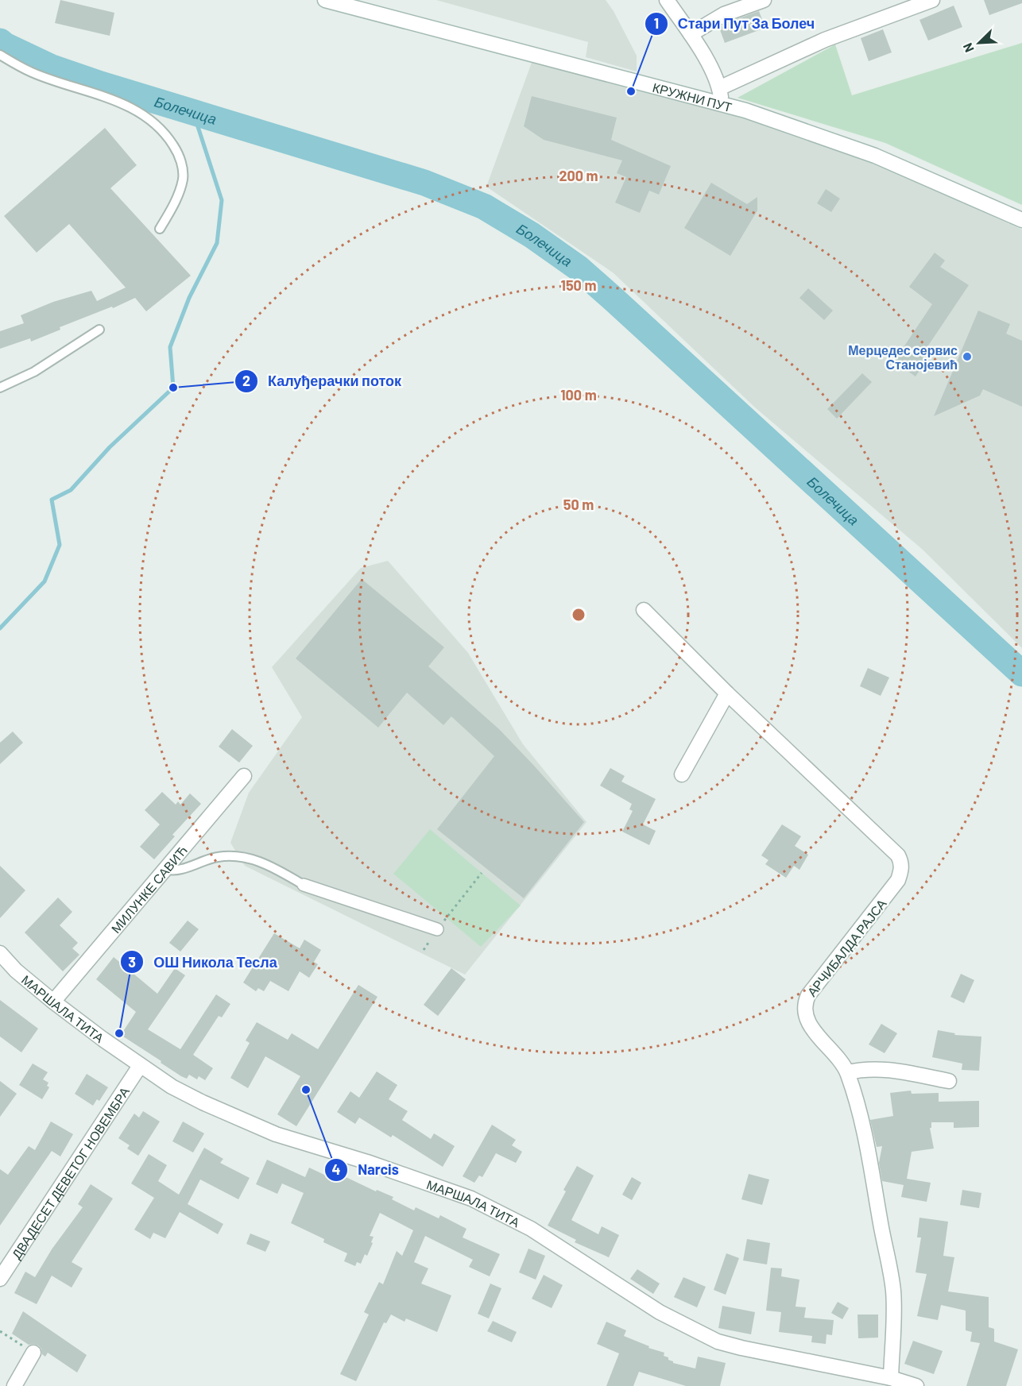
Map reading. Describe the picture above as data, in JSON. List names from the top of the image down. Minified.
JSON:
{"streets":{"street":["КРУЖНИ ПУТ","МИЛУНКЕ САВИЋ","АРЧИБАЛДА РАЈСА","МАРШАЛА ТИТА","ДВАДЕСЕТ ДЕВЕТОГ НОВЕМБРА"]},"crossings":[["МИЛУНКЕ САВИЋ","МАРШАЛА ТИТА"],["АРЧИБАЛДА РАЈСА","МАРШАЛА ТИТА"],["МАРШАЛА ТИТА","ДВАДЕСЕТ ДЕВЕТОГ НОВЕМБРА"]],"water":["Болечица"],"places":["Стари Пут За Болеч","Мерцедес сервис Станојевић","Калуђерачки поток","ОШ Никола Тесла","Narcis"],"north":"bottom left","rings":["200 m","150 m","100 m","50 m"]}
